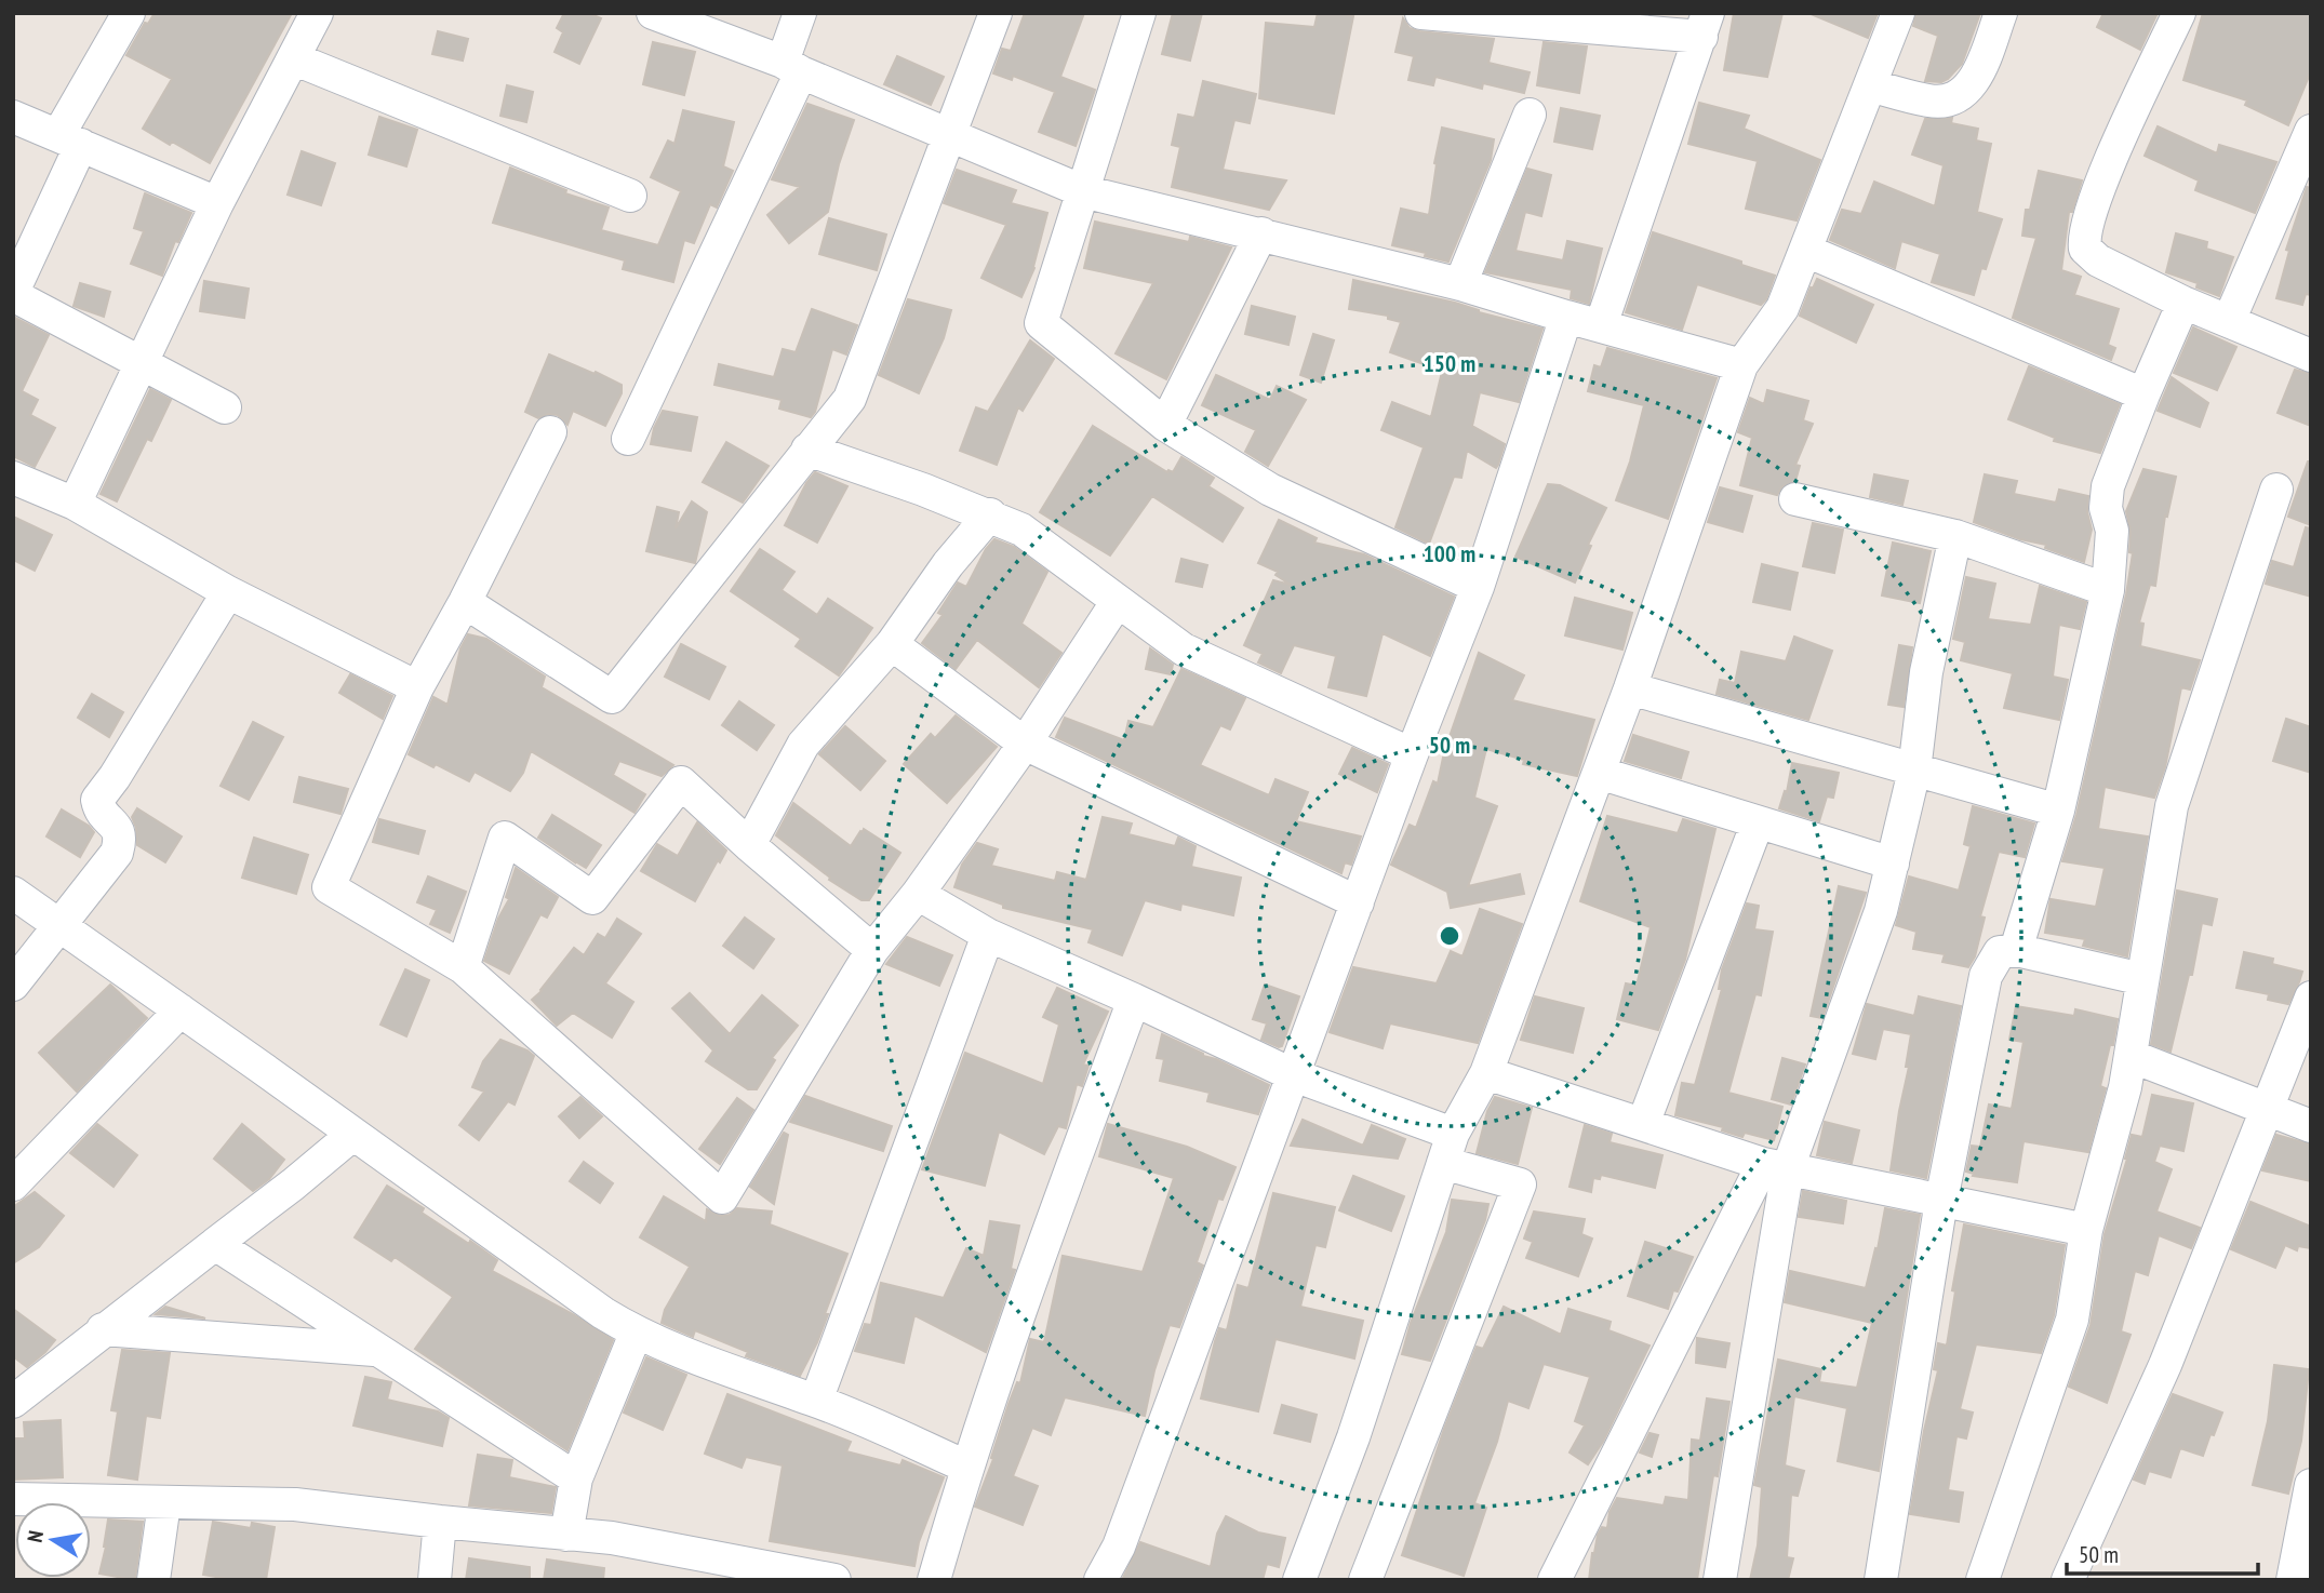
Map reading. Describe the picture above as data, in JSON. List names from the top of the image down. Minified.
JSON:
{"scale_bar":"50 m","north":"left","rings":["150 m","100 m","50 m"]}
